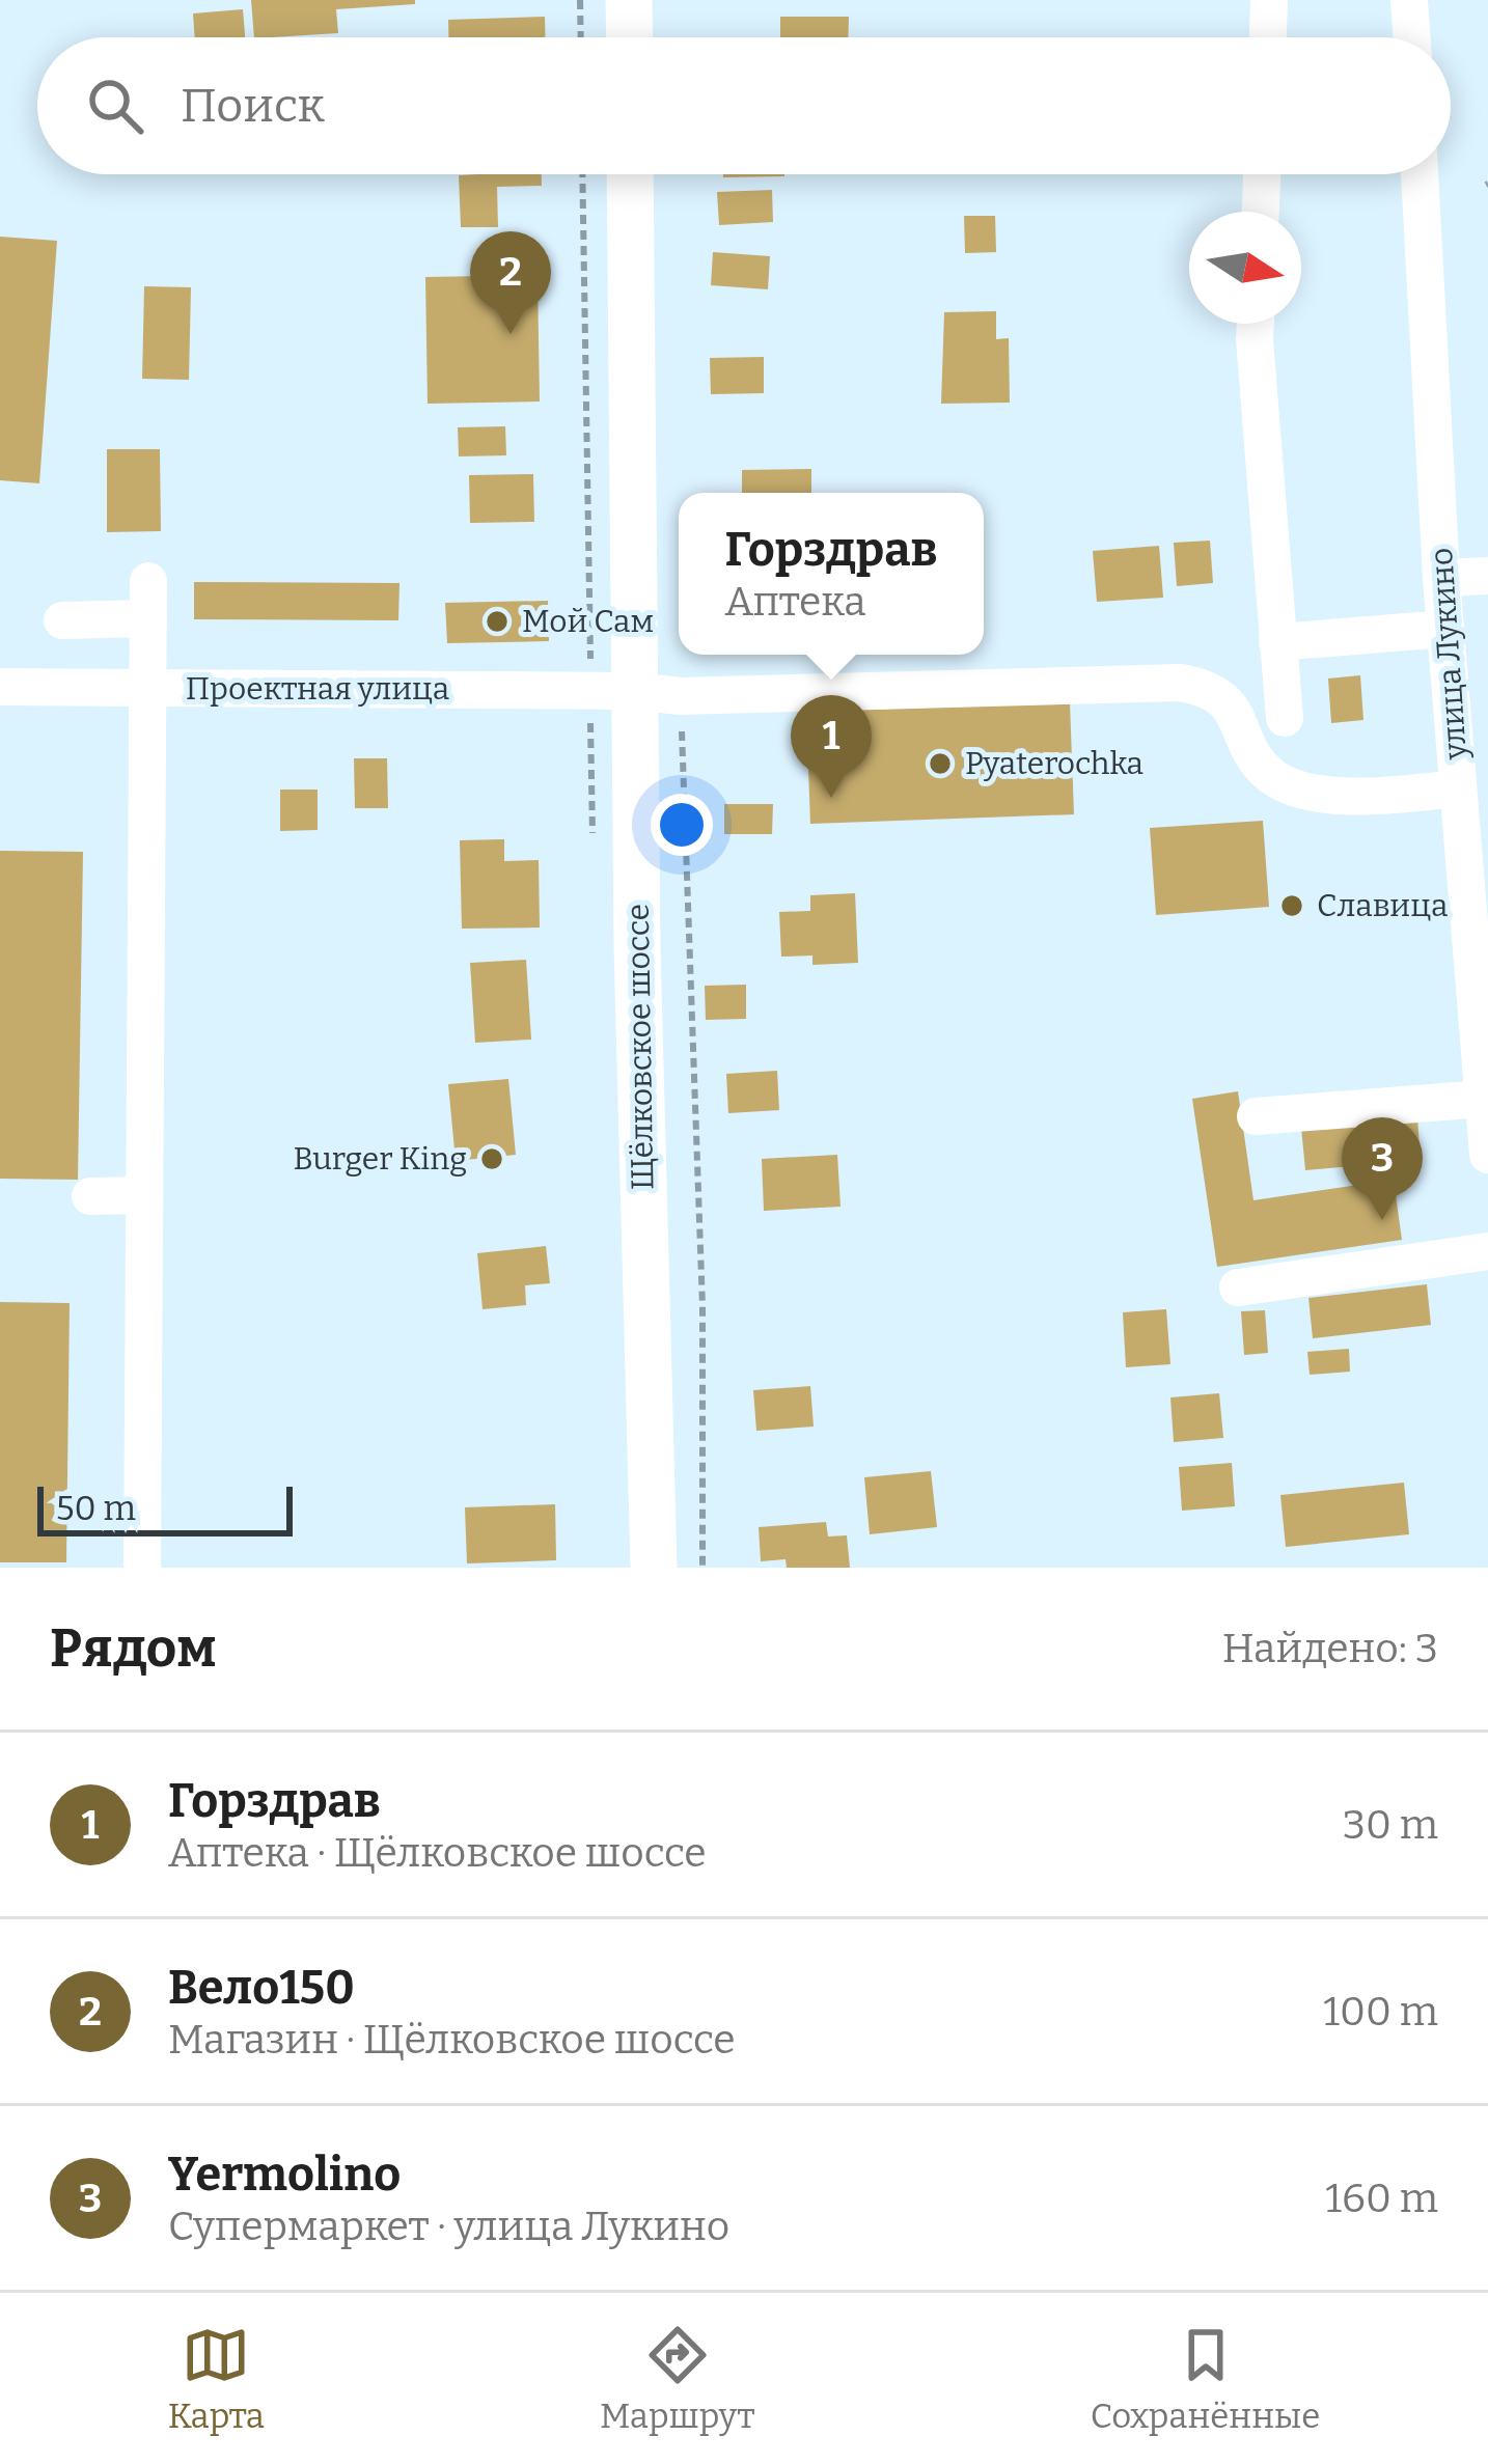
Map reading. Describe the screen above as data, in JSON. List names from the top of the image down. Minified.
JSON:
{"streets":{"main road":["Щёлковское шоссе"],"street":["улица Лукино","Проектная улица"]},"crossings":[["улица Лукино","Проектная улица"],["Проектная улица","Щёлковское шоссе"]],"places":["Мой Сам","Pyaterochka","Славица","Burger King"],"scale_bar":"50 m","north":"right","page":{"search":"Поиск","pins":["2","1","3"],"popup":["Горздрав","Аптека"],"scale":"50 m","heading":["Рядом","Найдено: 3"],"list":[{"mark":"1","name":"Горздрав","note":"Аптека · Щёлковское шоссе","value":"30 m"},{"mark":"2","name":"Вело150","note":"Магазин · Щёлковское шоссе","value":"100 m"},{"mark":"3","name":"Yermolino","note":"Супермаркет · улица Лукино","value":"160 m"}],"nav":["Карта","Маршрут","Сохранённые"]}}
